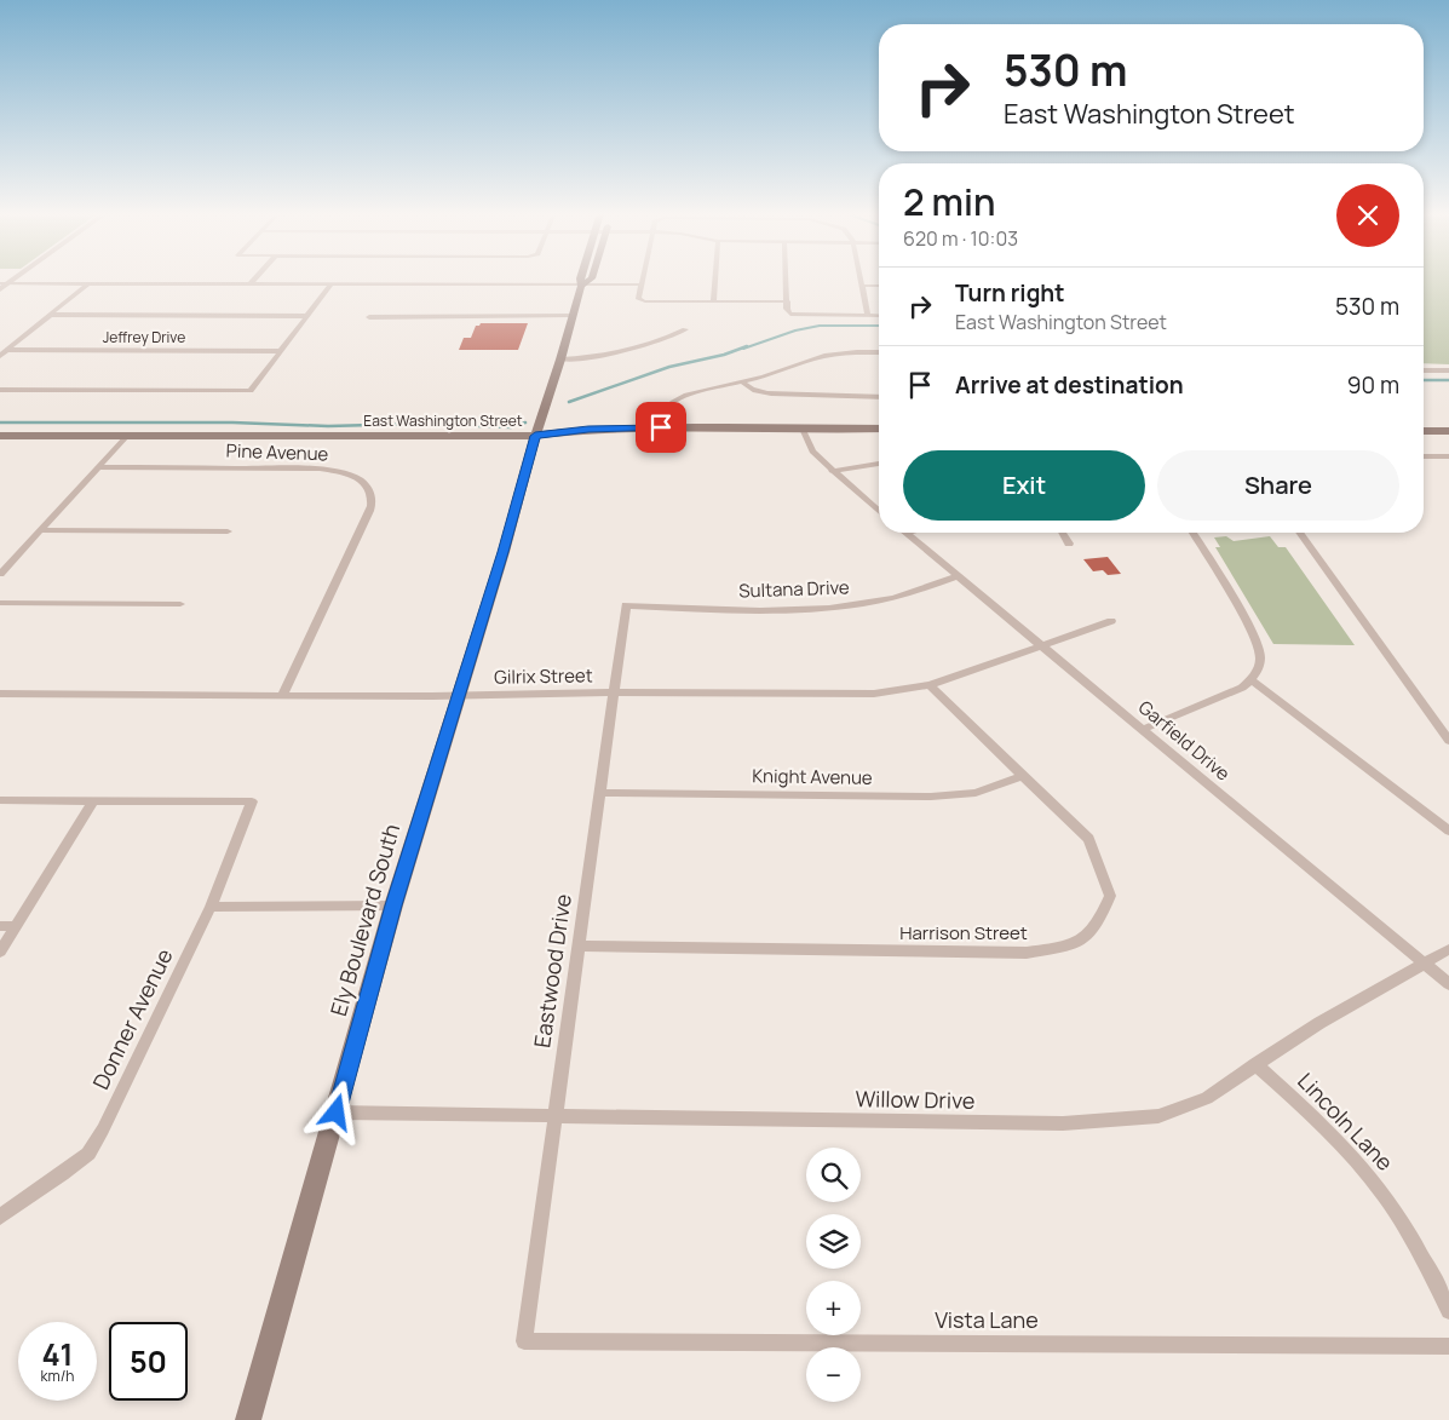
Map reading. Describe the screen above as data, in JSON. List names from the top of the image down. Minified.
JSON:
{"streets":{"main road":["East Washington Street","Ely Boulevard South"],"street":["Jeffrey Drive","Pine Avenue","Sultana Drive","Gilrix Street","Garfield Drive","Knight Avenue","Harrison Street","Eastwood Drive","Donner Avenue","Willow Drive","Lincoln Lane","Vista Lane"]},"crossings":[["East Washington Street","Ely Boulevard South"],["Pine Avenue","Gilrix Street"],["Sultana Drive","Garfield Drive"],["Sultana Drive","Eastwood Drive"],["Gilrix Street","Garfield Drive"],["Gilrix Street","Ely Boulevard South"],["Gilrix Street","Harrison Street"],["Gilrix Street","Eastwood Drive"],["Garfield Drive","Willow Drive"],["Knight Avenue","Harrison Street"],["Knight Avenue","Eastwood Drive"],["Ely Boulevard South","Willow Drive"],["Harrison Street","Eastwood Drive"],["Eastwood Drive","Willow Drive"],["Eastwood Drive","Vista Lane"],["Willow Drive","Lincoln Lane"]],"page":{"turn":["530 m","East Washington Street"],"heading":["2 min","620 m · 10:03"],"list":[{"name":"Turn right","note":"East Washington Street","value":"530 m"},{"name":"Arrive at destination","value":"90 m"}],"buttons":["Exit","Share"],"map_buttons":["+","−"],"speed":"41 km/h","limit":"50"}}
